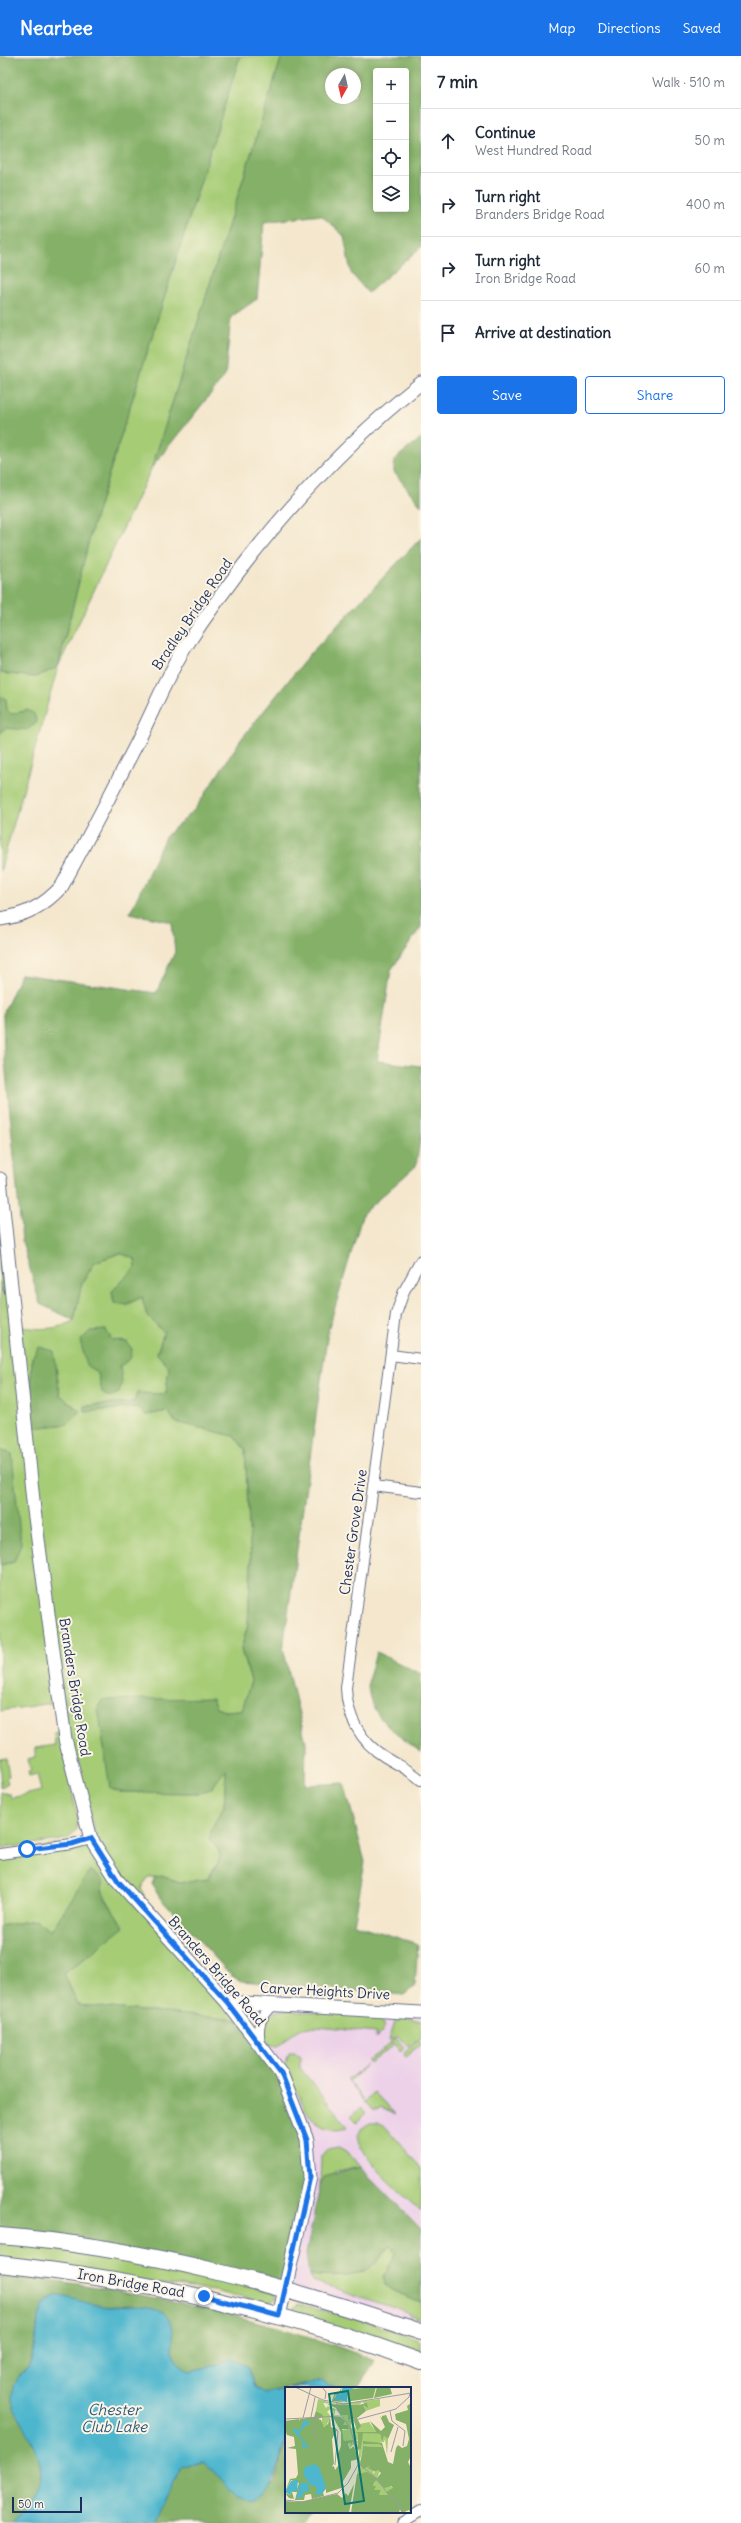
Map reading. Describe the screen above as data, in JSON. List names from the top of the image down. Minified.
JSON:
{"streets":{"main road":["Iron Bridge Road"],"street":["Bradley Bridge Road","Chester Grove Drive","Branders Bridge Road","Carver Heights Drive"]},"crossings":[["Branders Bridge Road","Carver Heights Drive"],["Branders Bridge Road","Iron Bridge Road"]],"water":["Chester Club Lake"],"scale_bar":"50 m","north":"bottom","page":{"header":"Nearbee","nav":["Map","Directions","Saved"],"heading":["7 min","Walk · 510 m"],"map_buttons":["+","−"],"list":[["Continue","West Hundred Road","50 m"],["Turn right","Branders Bridge Road","400 m"],["Turn right","Iron Bridge Road","60 m"],"Arrive at destination"],"buttons":["Save","Share"],"scale":"50 m"}}
